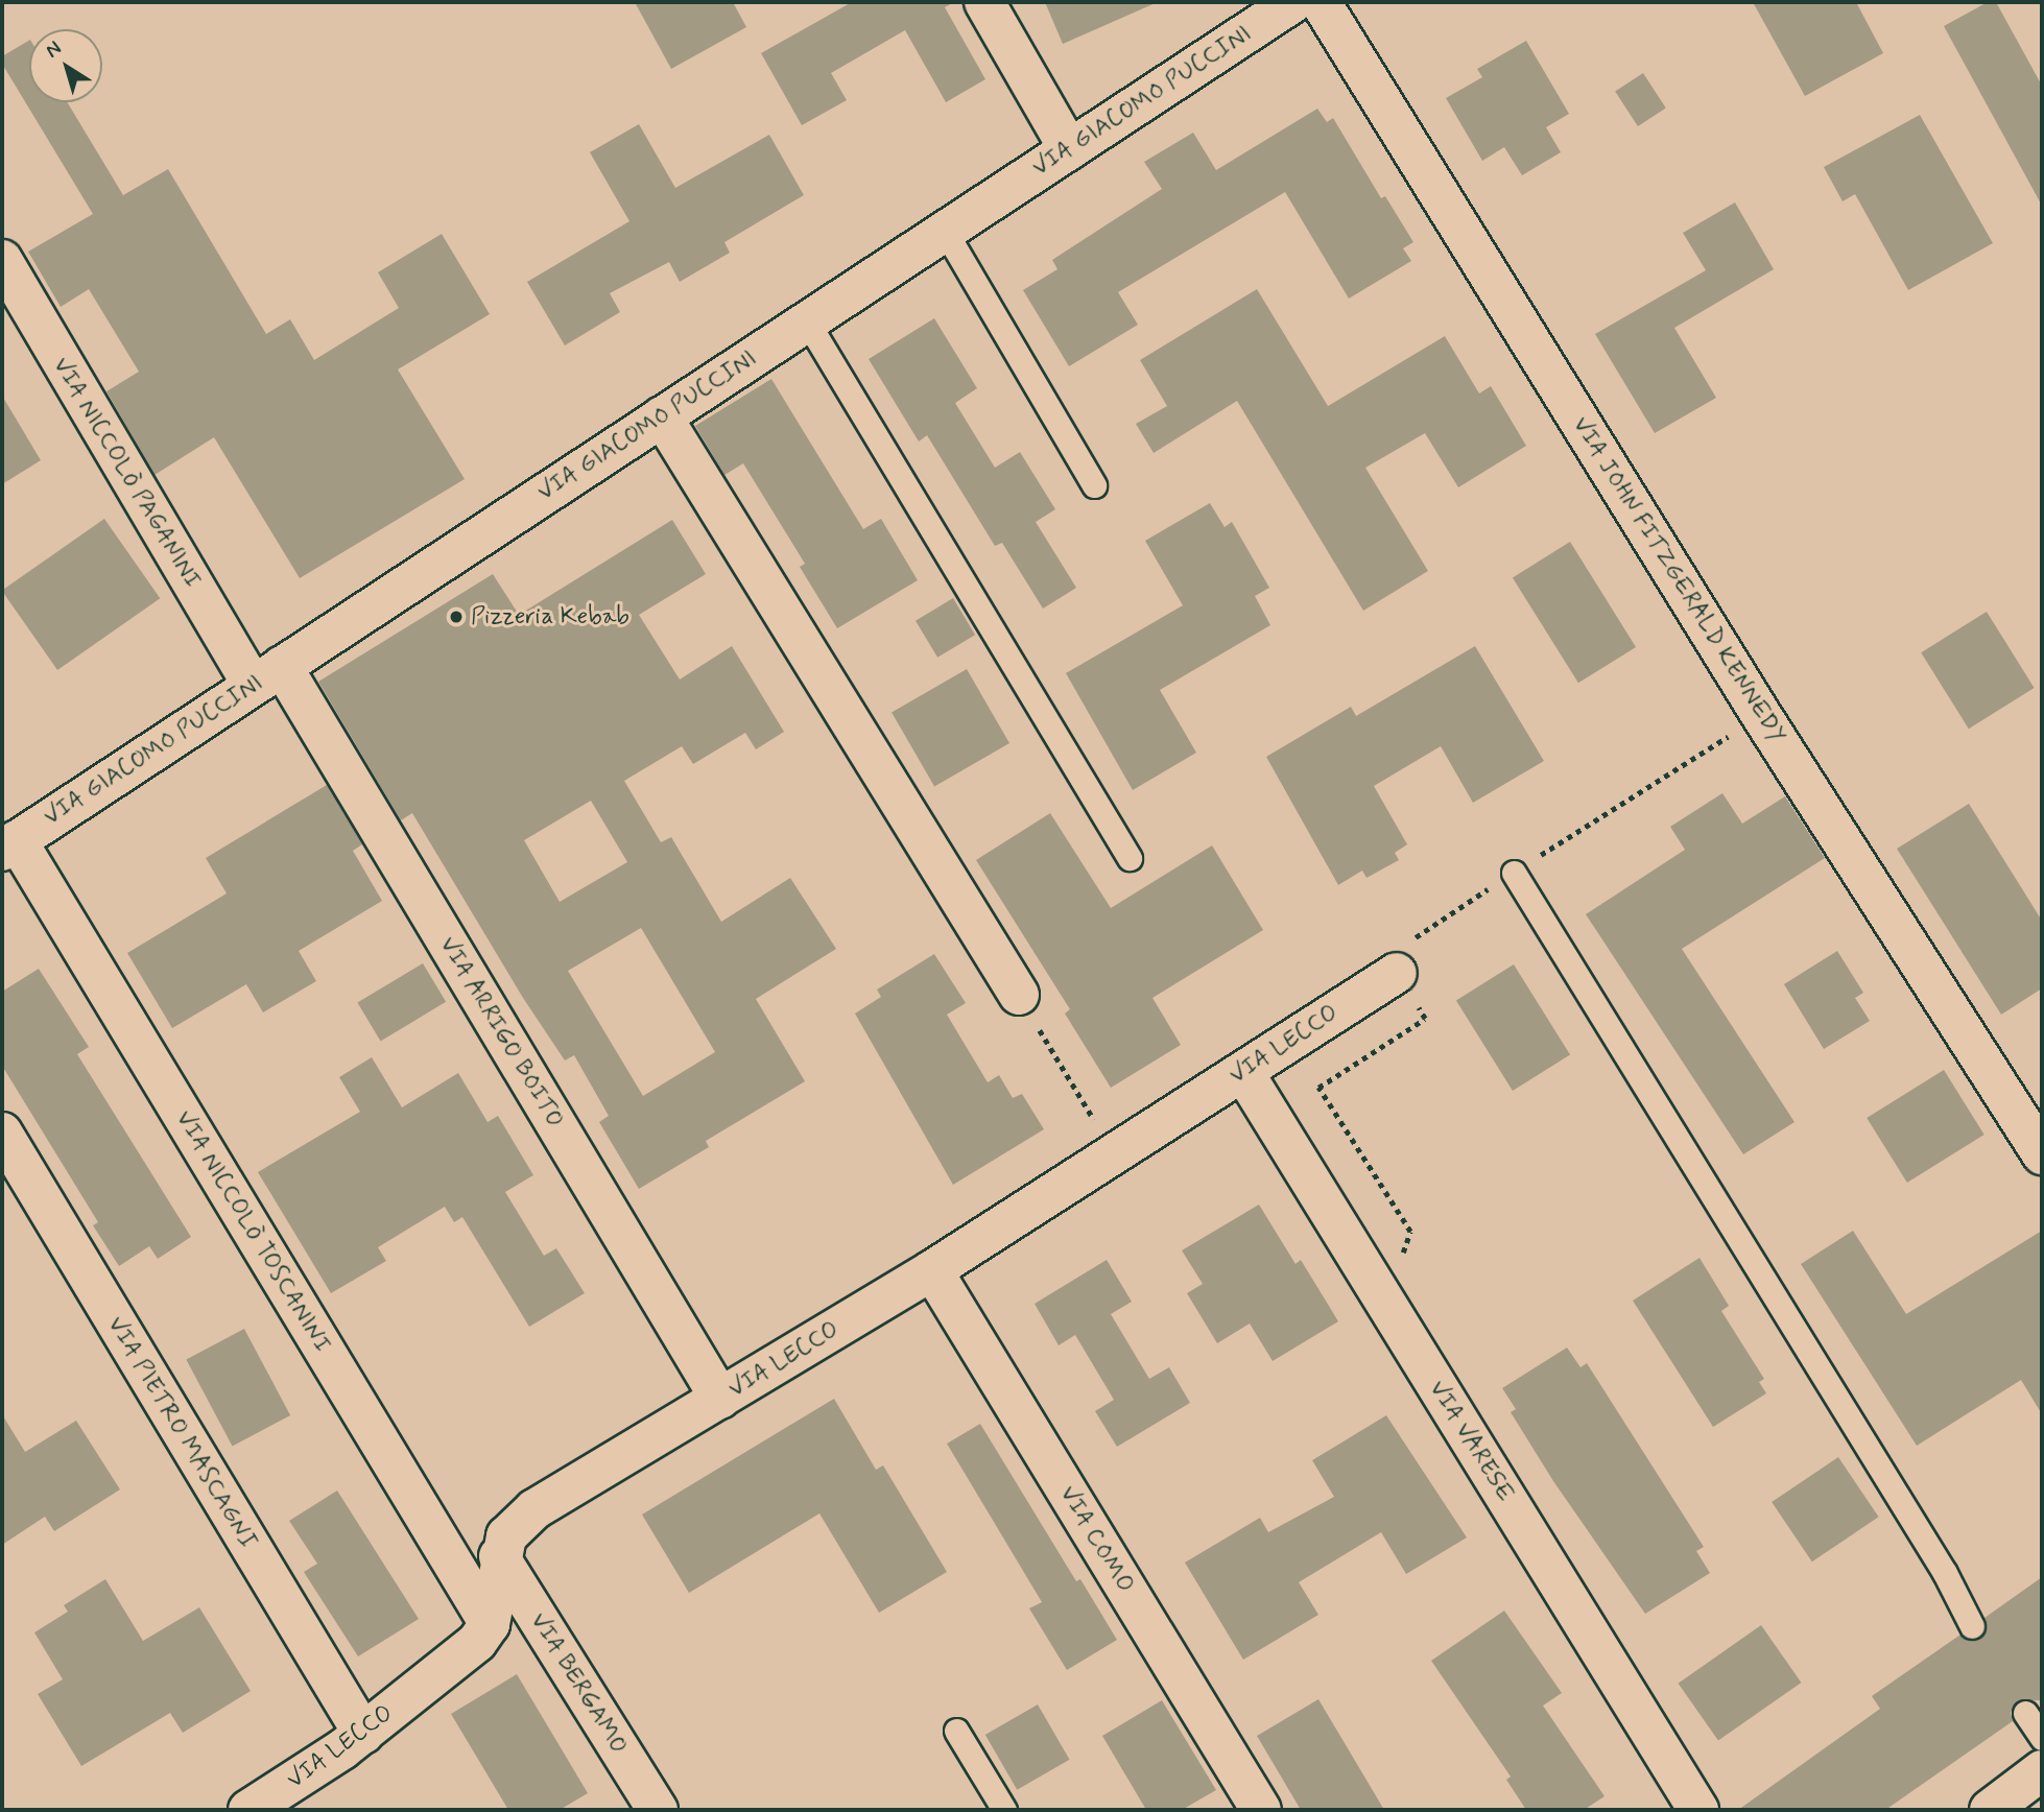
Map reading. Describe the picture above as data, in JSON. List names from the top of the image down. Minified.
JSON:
{"streets":{"street":["VIA GIACOMO PUCCINI","VIA NICCOLÒ PAGANINI","VIA JOHN FITZGERALD KENNEDY","VIA ARRIGO BOITO","VIA LECCO","VIA NICCOLÒ TOSCANINI","VIA PIETRO MASCAGNI","VIA VARESE","VIA COMO","VIA BERGAMO"]},"crossings":[["VIA GIACOMO PUCCINI","VIA NICCOLÒ PAGANINI"],["VIA GIACOMO PUCCINI","VIA ARRIGO BOITO"],["VIA GIACOMO PUCCINI","VIA NICCOLÒ TOSCANINI"],["VIA NICCOLÒ PAGANINI","VIA ARRIGO BOITO"],["VIA ARRIGO BOITO","VIA LECCO"],["VIA LECCO","VIA NICCOLÒ TOSCANINI"],["VIA LECCO","VIA PIETRO MASCAGNI"],["VIA LECCO","VIA VARESE"],["VIA LECCO","VIA COMO"],["VIA LECCO","VIA BERGAMO"]],"places":["Pizzeria Kebab"],"north":"top left"}
